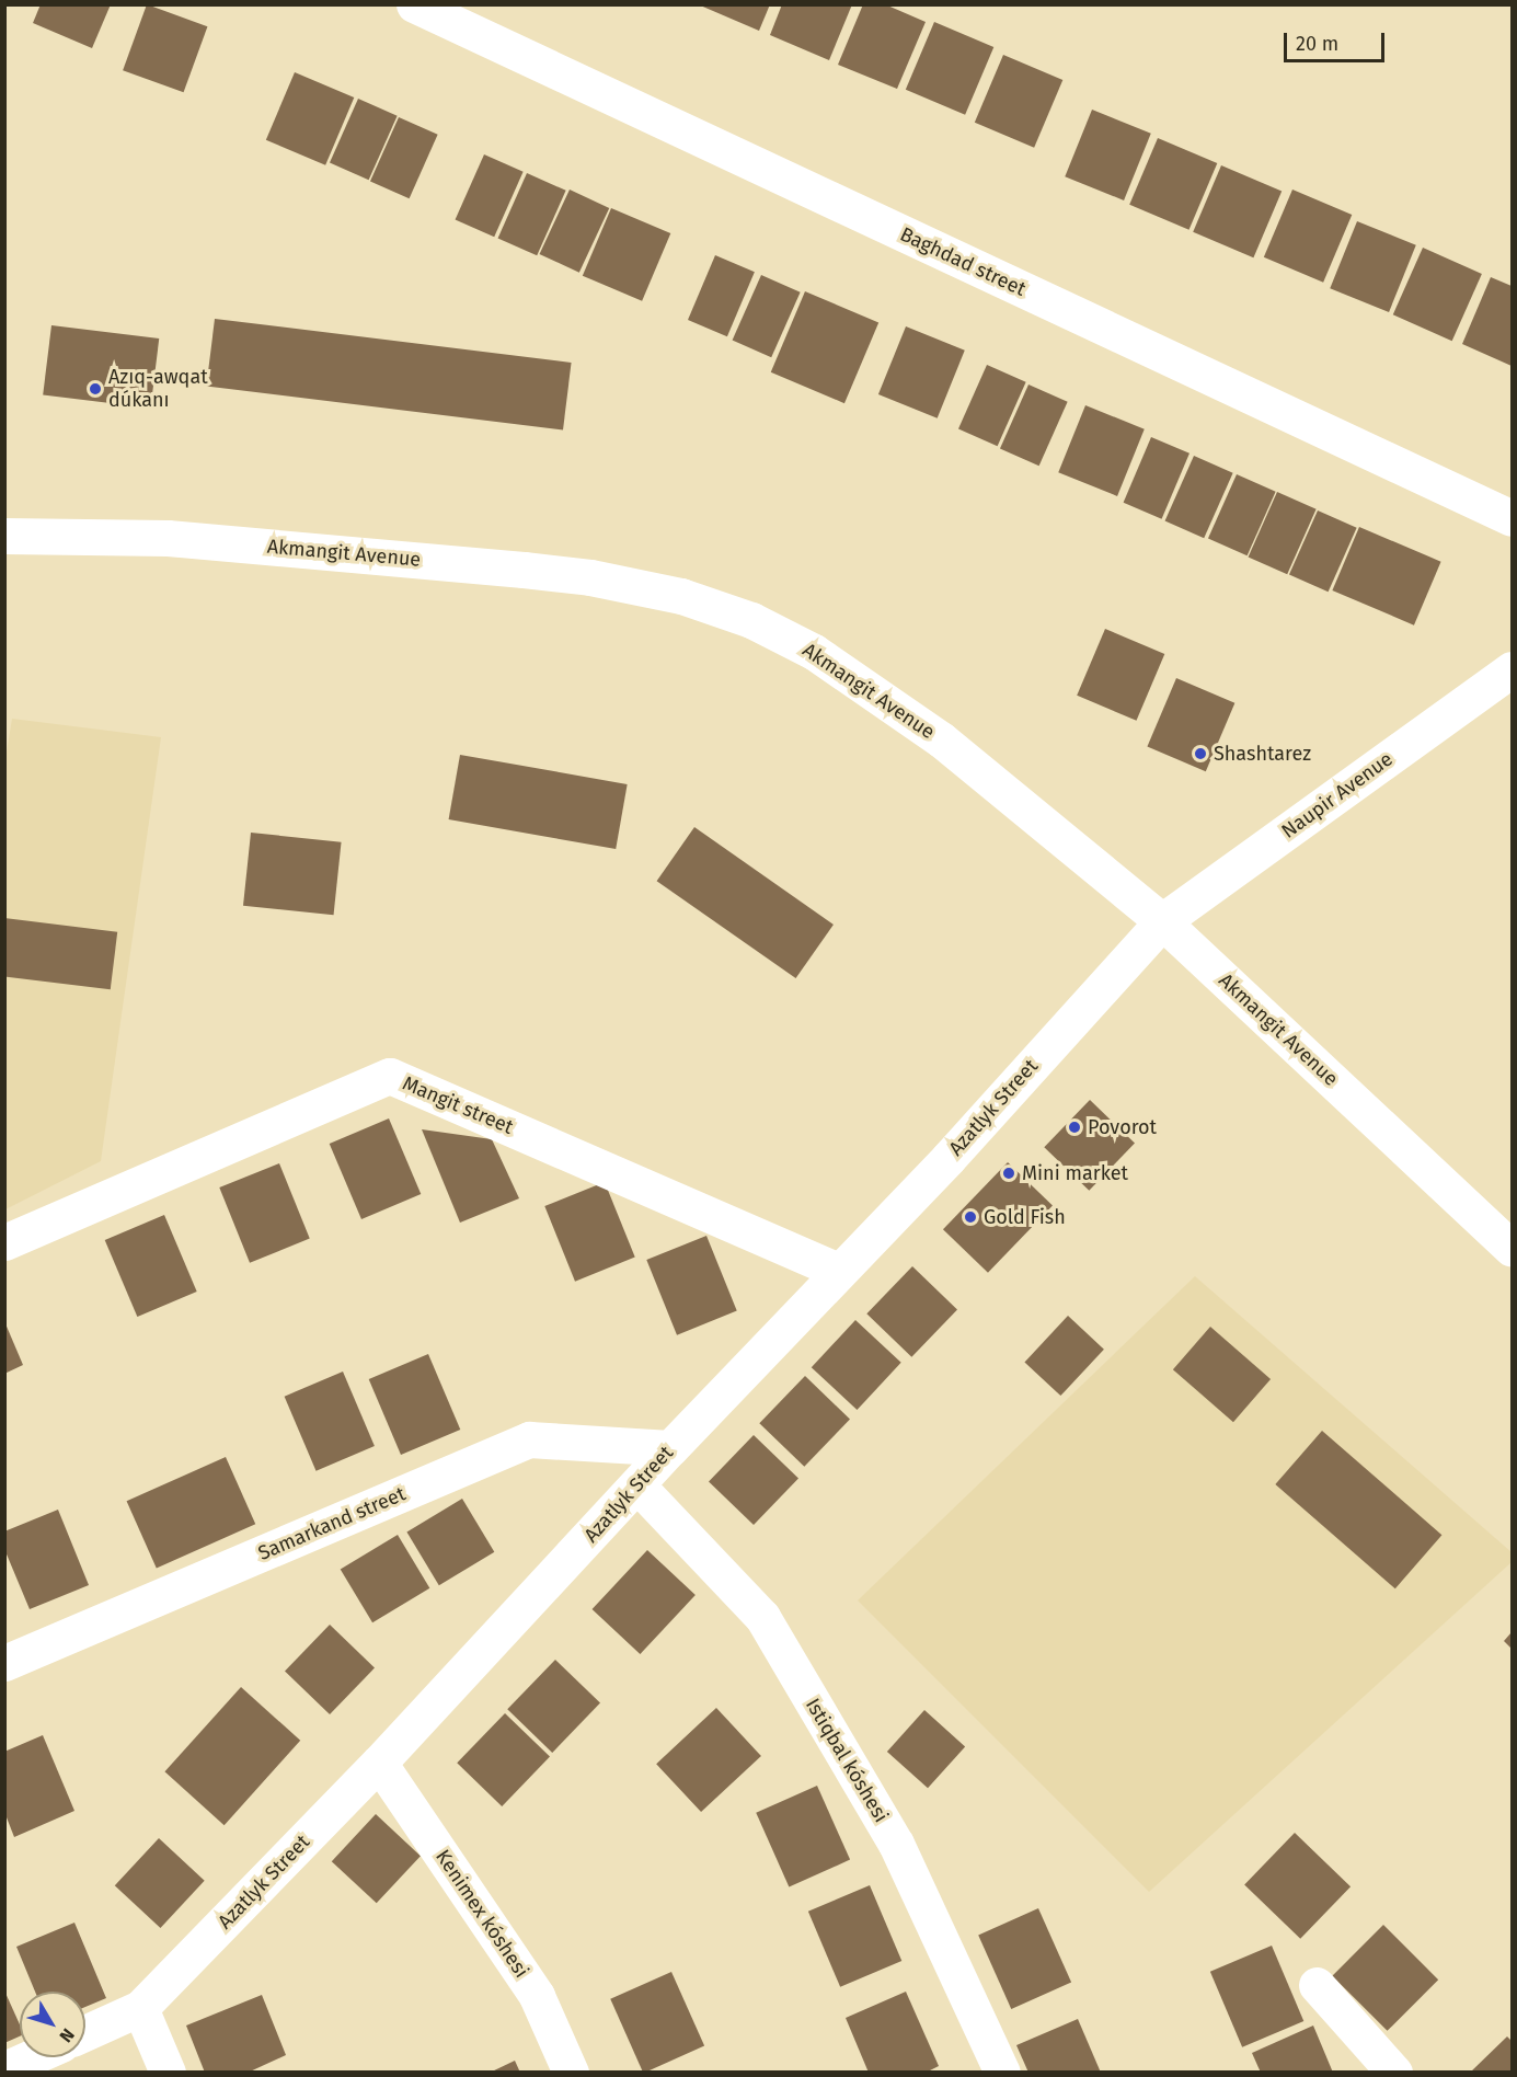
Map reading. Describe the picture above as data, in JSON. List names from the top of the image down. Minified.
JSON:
{"streets":{"street":["Baghdad street","Akmangit Avenue","Naupir Avenue","Mangit street","Azatlyk Street","Samarkand street","Istiqbal kóshesi","Kenimex kóshesi"]},"crossings":[["Akmangit Avenue","Naupir Avenue"],["Akmangit Avenue","Azatlyk Street"],["Naupir Avenue","Azatlyk Street"],["Mangit street","Azatlyk Street"],["Azatlyk Street","Samarkand street"],["Azatlyk Street","Istiqbal kóshesi"],["Azatlyk Street","Kenimex kóshesi"]],"places":["Azıq-awqat dúkanı","Shashtarez","Povorot","Mini market","Gold Fish"],"scale_bar":"20 m","north":"bottom right"}
